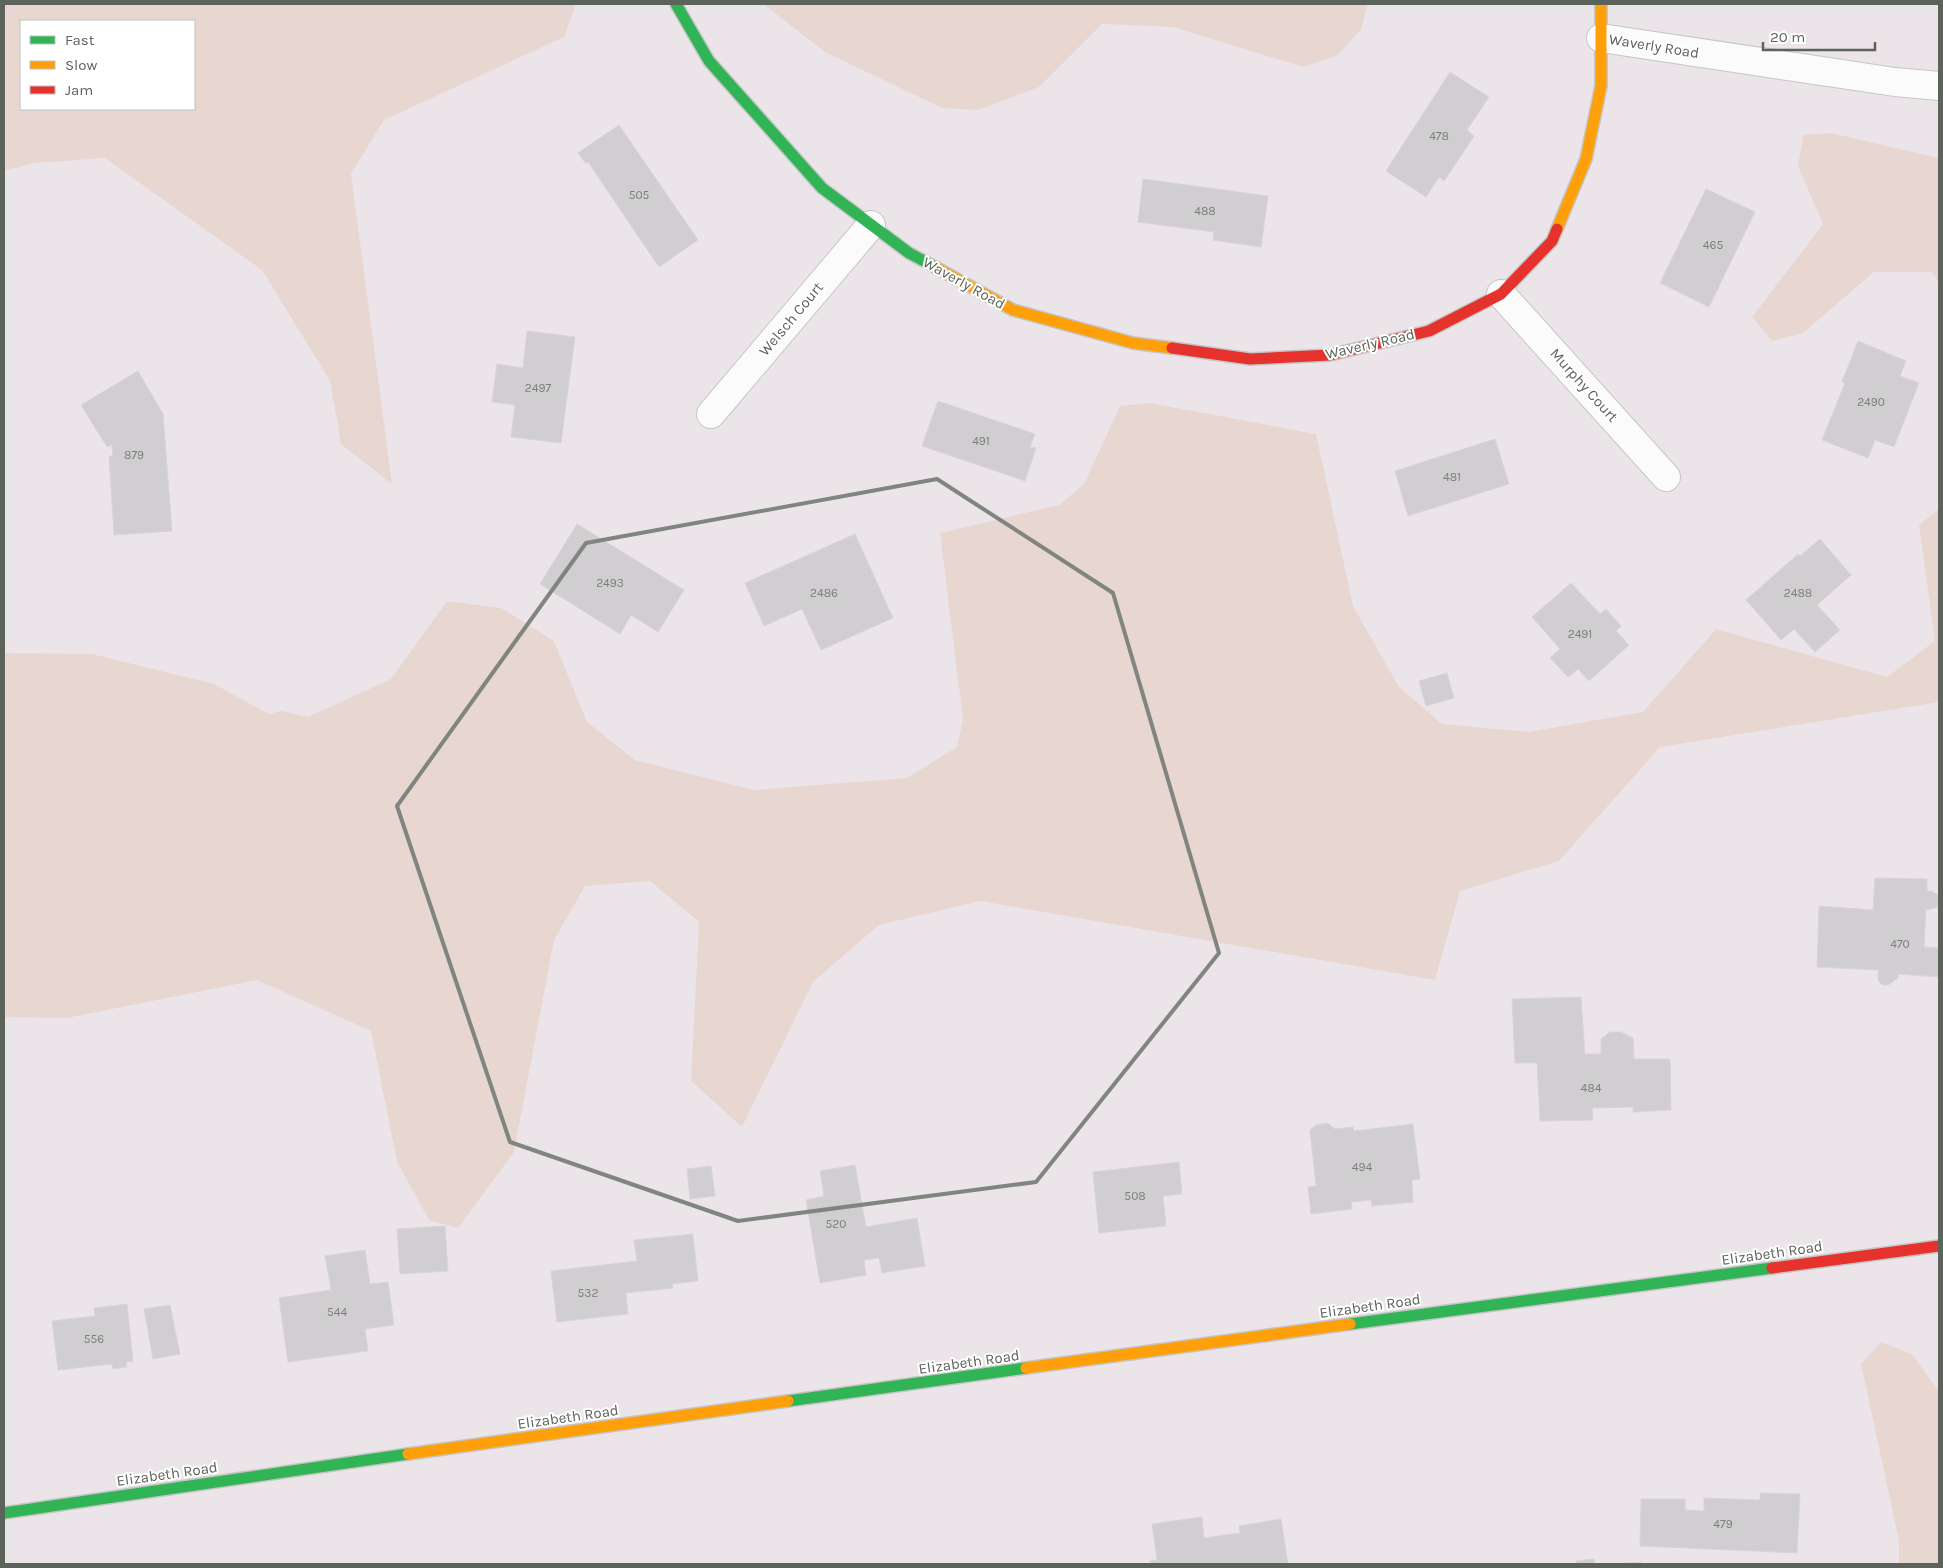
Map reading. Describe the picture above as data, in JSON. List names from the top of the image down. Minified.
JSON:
{"streets":{"street":["Waverly Road","Welsch Court","Murphy Court","Elizabeth Road"]},"crossings":[["Waverly Road","Welsch Court"],["Waverly Road","Murphy Court"]],"house_numbers":["478","505","488","465","2497","2490","491","879","481","2493","2486","2488","2491","470","484","494","508","520","532","544","556","479"],"legend":["Fast","Slow","Jam"],"scale_bar":"20 m"}
